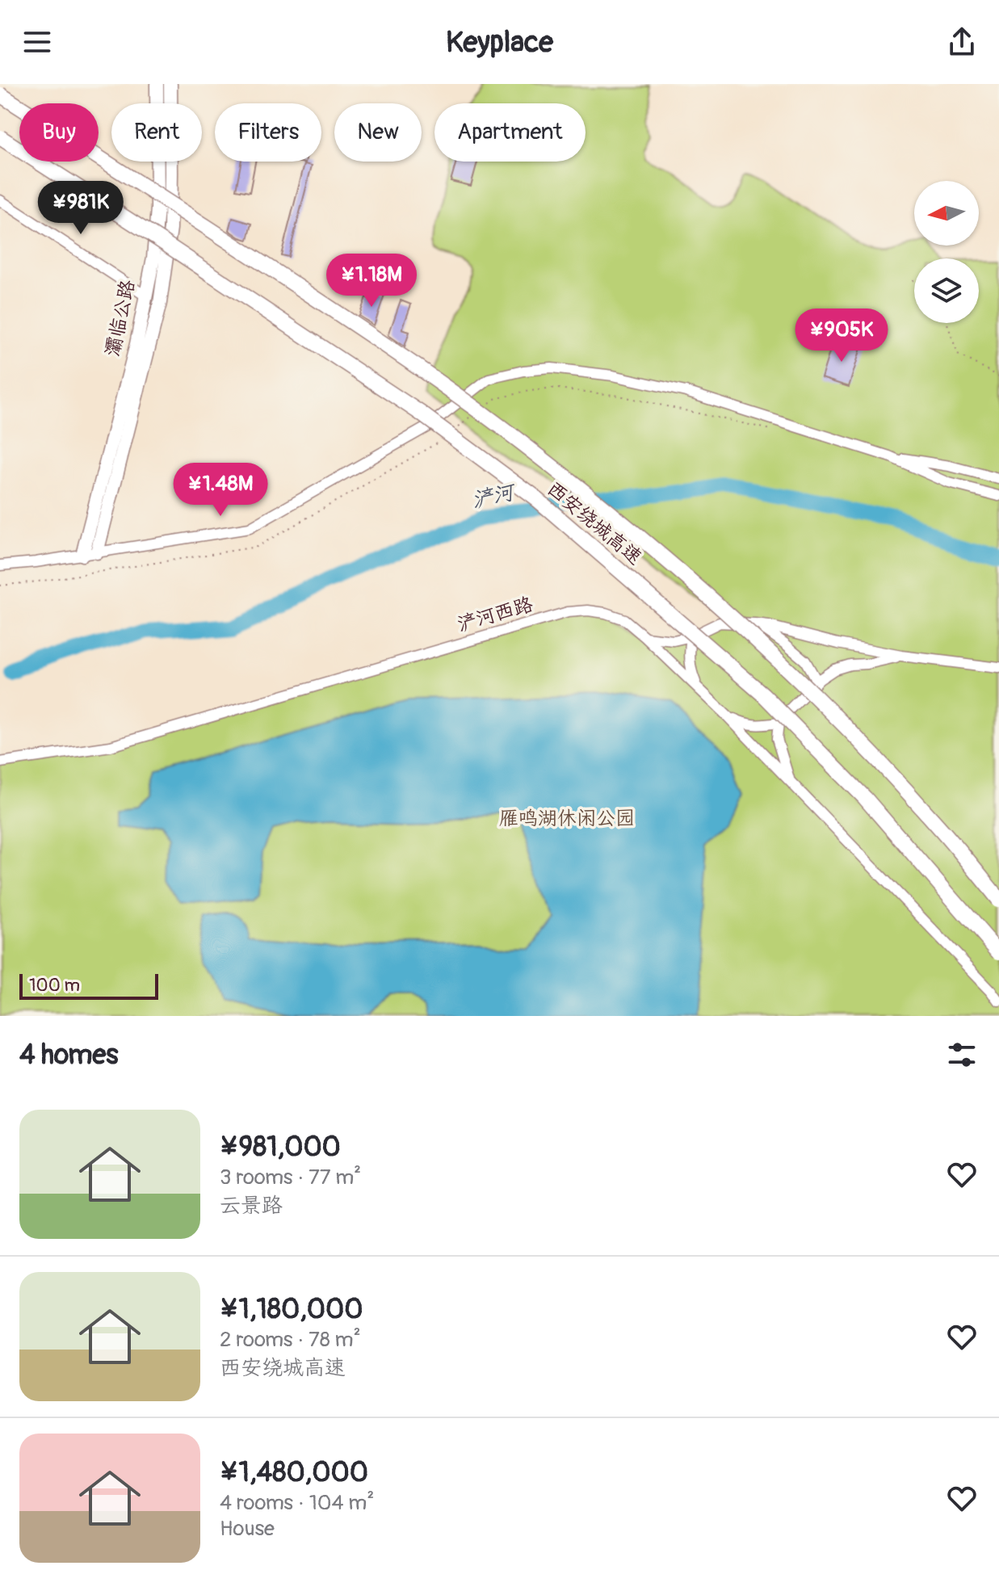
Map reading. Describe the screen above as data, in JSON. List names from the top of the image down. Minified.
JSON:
{"streets":{"highway":["西安绕城高速"],"main road":["灞临公路"],"street":["浐河西路"]},"water":["浐河"],"parks":["雁鸣湖休闲公园"],"scale_bar":"100 m","north":"left","page":{"header":"Keyplace","chip":["Buy","Rent","Filters","New","Apartment"],"price":["¥981K","¥1.18M","¥905K","¥1.48M"],"scale":"100 m","heading":"4 homes","list":[{"name":"¥981,000","note":"3 rooms · 77 m² · 云景路"},{"name":"¥1,180,000","note":"2 rooms · 78 m² · 西安绕城高速"},{"name":"¥1,480,000","note":"4 rooms · 104 m² · House"}]}}
